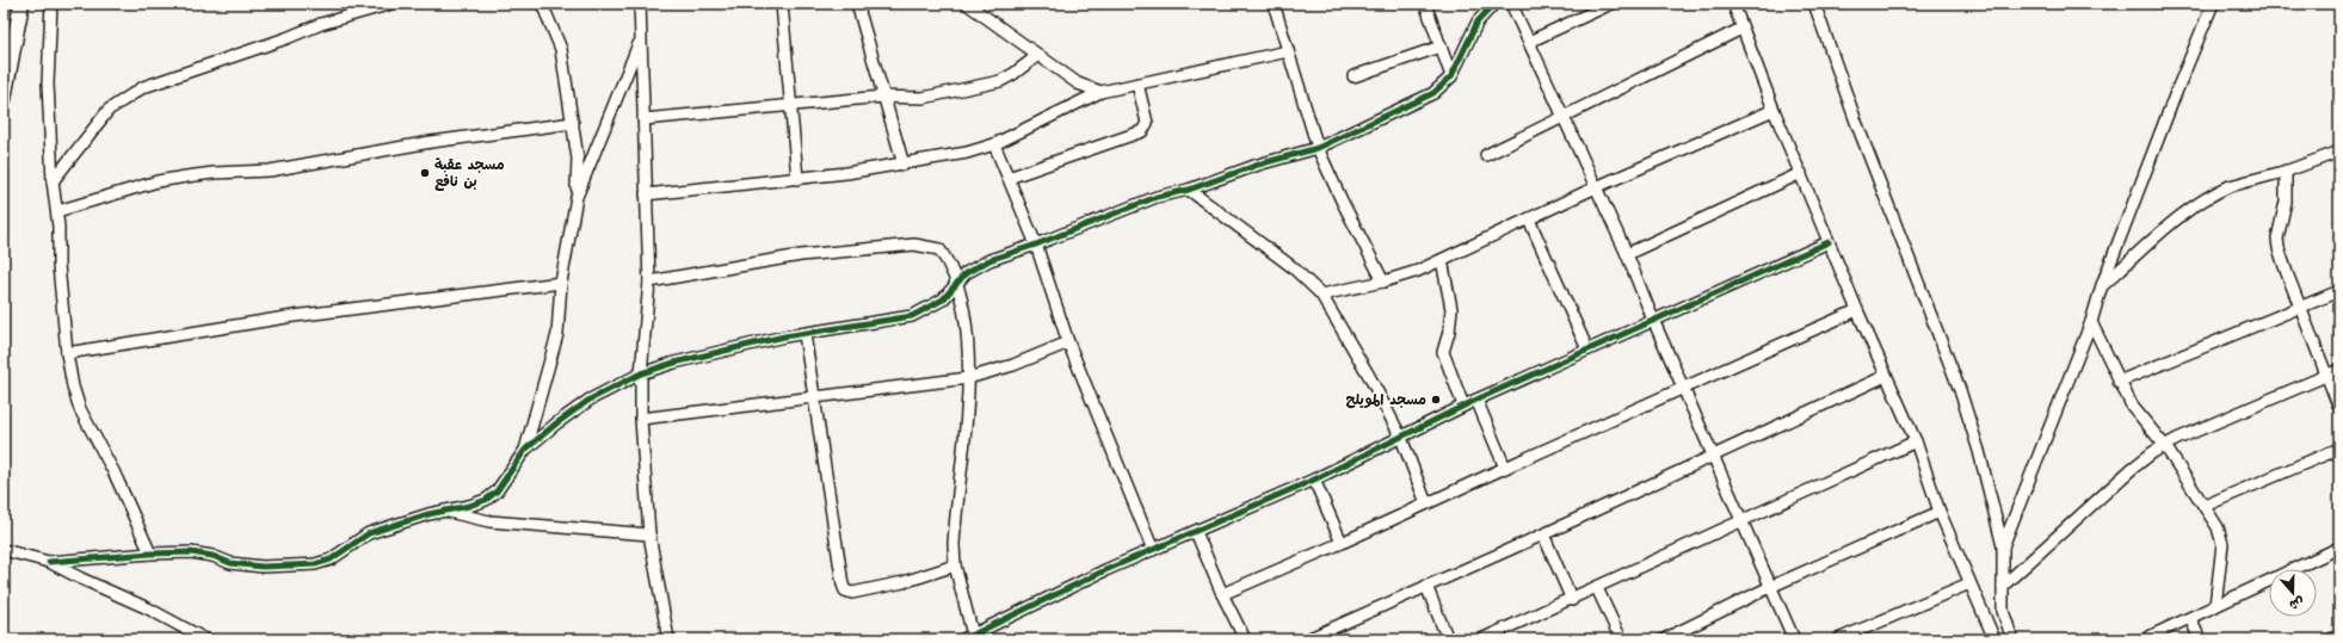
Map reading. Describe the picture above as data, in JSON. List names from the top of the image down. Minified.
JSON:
{"places":["مسجد عقبة بن نافع","مسجد المويلح"],"north":"bottom"}
